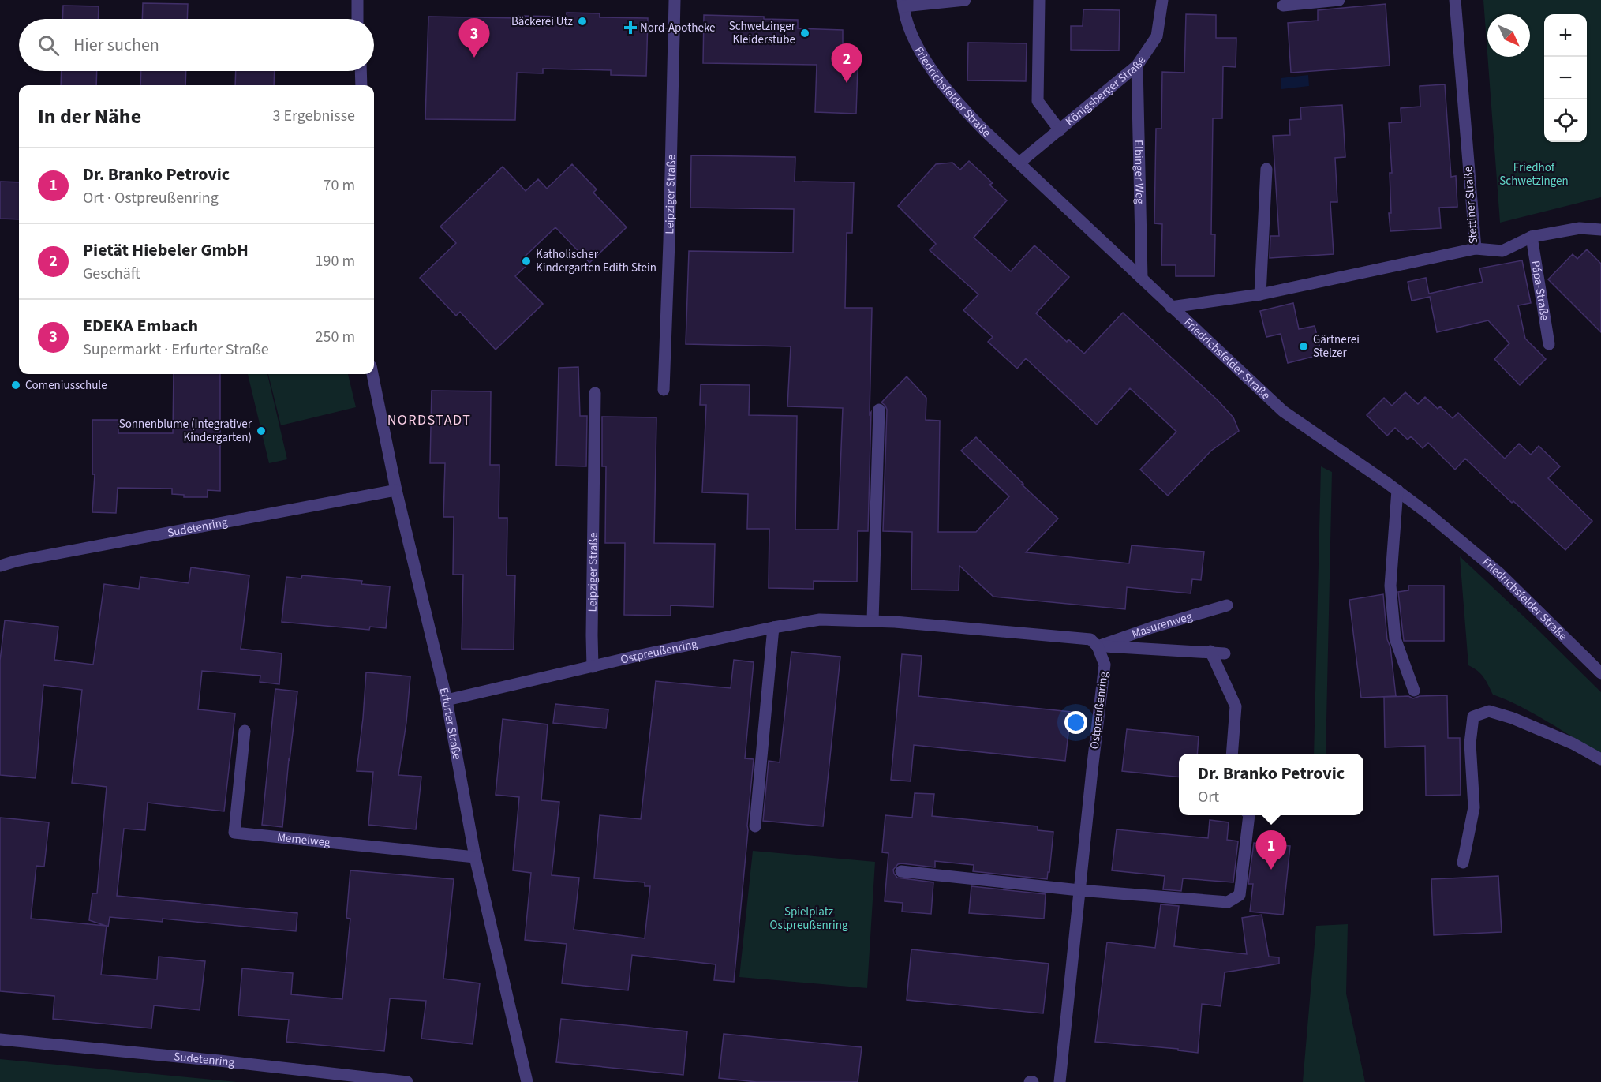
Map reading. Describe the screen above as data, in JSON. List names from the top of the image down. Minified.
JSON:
{"streets":{"street":["Friedrichsfelder Straße","Königsberger Straße","Elbinger Weg","Leipziger Straße","Stettiner Straße","Pápa-Straße","Sudetenring","Masurenweg","Ostpreußenring","Erfurter Straße","Memelweg"]},"crossings":[["Friedrichsfelder Straße","Königsberger Straße"],["Friedrichsfelder Straße","Elbinger Weg"],["Friedrichsfelder Straße","Stettiner Straße"],["Königsberger Straße","Elbinger Weg"],["Leipziger Straße","Ostpreußenring"],["Sudetenring","Erfurter Straße"],["Masurenweg","Ostpreußenring"],["Ostpreußenring","Erfurter Straße"],["Erfurter Straße","Memelweg"]],"districts":["NORDSTADT"],"parks":["Friedhof Schwetzingen","Spielplatz Ostpreußenring"],"places":{"other":["Bäckerei Utz","Schwetzinger Kleiderstube","Katholischer Kindergarten Edith Stein","Gärtnerei Stelzer","Comeniusschule","Sonnenblume (Integrativer Kindergarten)"],"health":["Nord-Apotheke"]},"north":"bottom right","page":{"map_buttons":["+","−"],"pins":["3","2","1"],"search":"Hier suchen","heading":["In der Nähe","3 Ergebnisse"],"list":[{"mark":"1","name":"Dr. Branko Petrovic","note":"Ort · Ostpreußenring","value":"70 m"},{"mark":"2","name":"Pietät Hiebeler GmbH","note":"Geschäft","value":"190 m"},{"mark":"3","name":"EDEKA Embach","note":"Supermarkt · Erfurter Straße","value":"250 m"}],"popup":["Dr. Branko Petrovic","Ort"]}}
